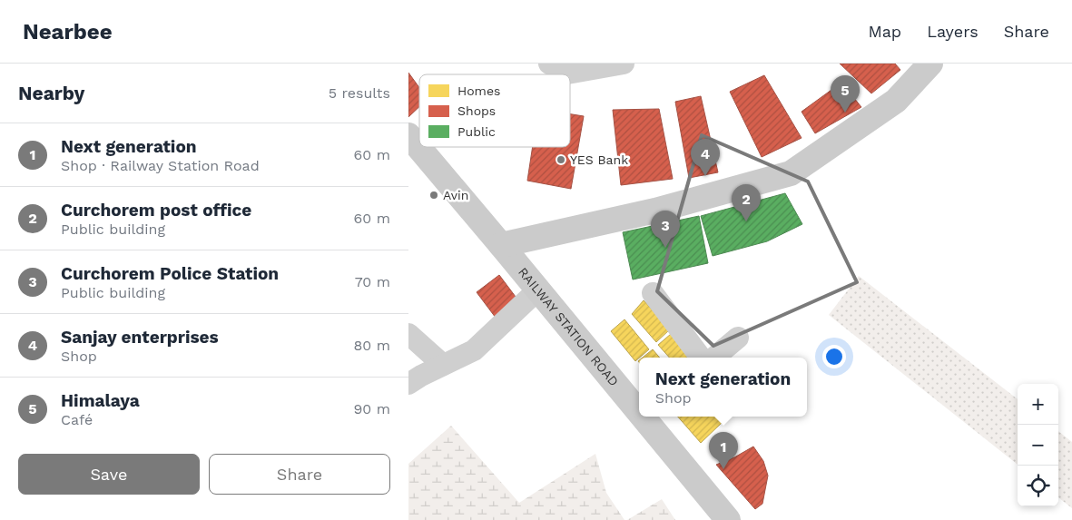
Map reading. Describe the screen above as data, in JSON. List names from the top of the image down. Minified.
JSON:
{"streets":{"street":["RAILWAY STATION ROAD"]},"places":["YES Bank","Avin"],"legend":["Homes","Shops","Public"],"page":{"header":"Nearbee","nav":["Map","Layers","Share"],"heading":["Nearby","5 results"],"pins":["5","4","2","3","1"],"list":[{"mark":"1","name":"Next generation","note":"Shop · Railway Station Road","value":"60 m"},{"mark":"2","name":"Curchorem post office","note":"Public building","value":"60 m"},{"mark":"3","name":"Curchorem Police Station","note":"Public building","value":"70 m"},{"mark":"4","name":"Sanjay enterprises","note":"Shop","value":"80 m"},{"mark":"5","name":"Himalaya","note":"Café","value":"90 m"}],"popup":["Next generation","Shop"],"map_buttons":["+","−"],"buttons":["Save","Share"]}}
